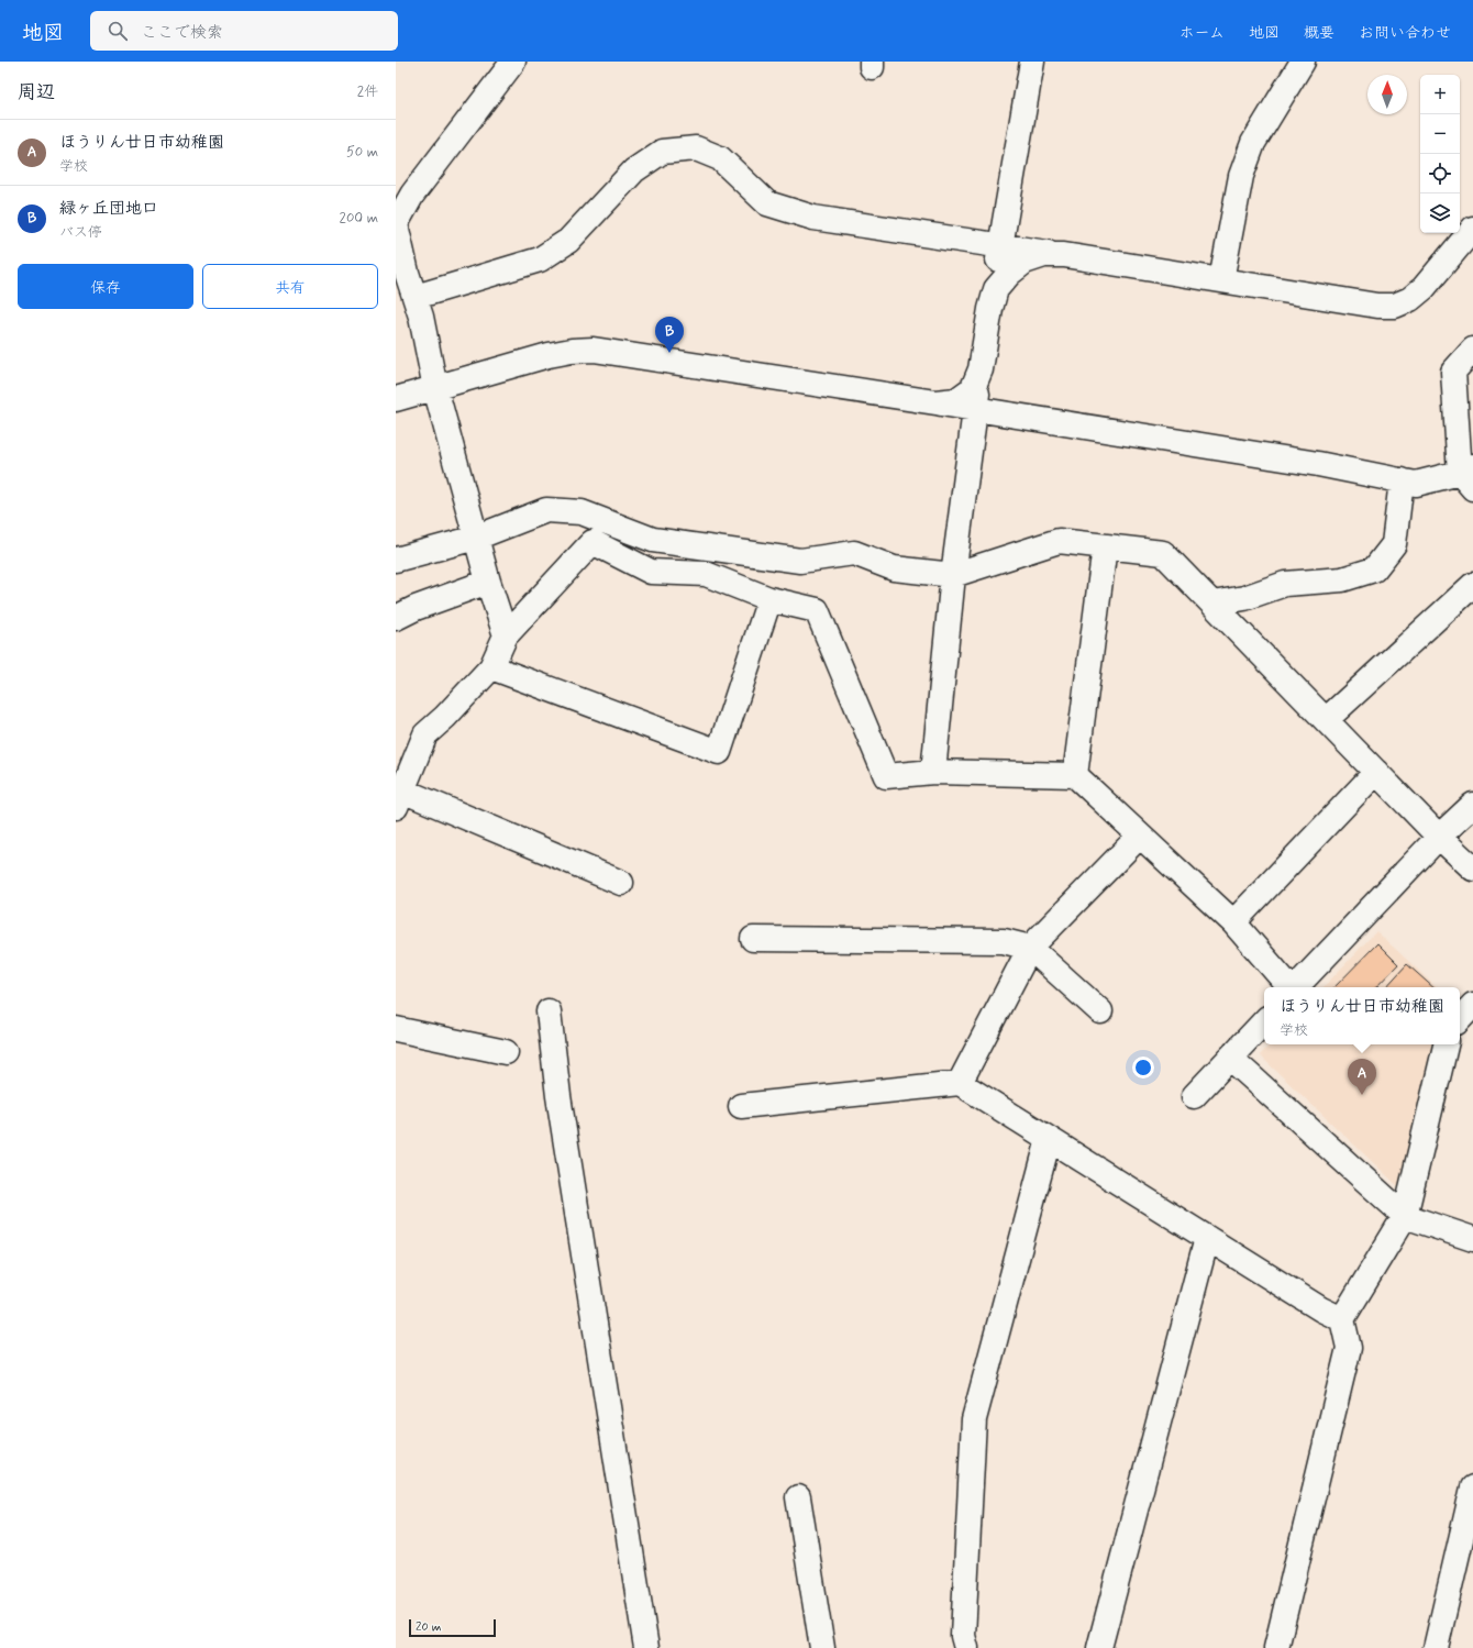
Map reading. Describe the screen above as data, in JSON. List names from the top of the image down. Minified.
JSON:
{"scale_bar":"20 m","north":"top","page":{"header":"地図","search":"ここで検索","nav":["ホーム","地図","概要","お問い合わせ"],"heading":["周辺","2件"],"map_buttons":["+","−"],"list":[{"mark":"A","name":"ほうりん廿日市幼稚園","note":"学校","value":"50 m"},{"mark":"B","name":"緑ヶ丘団地口","note":"バス停","value":"200 m"}],"buttons":["保存","共有"],"pins":["B","A"],"popup":["ほうりん廿日市幼稚園","学校"],"scale":"20 m"}}
